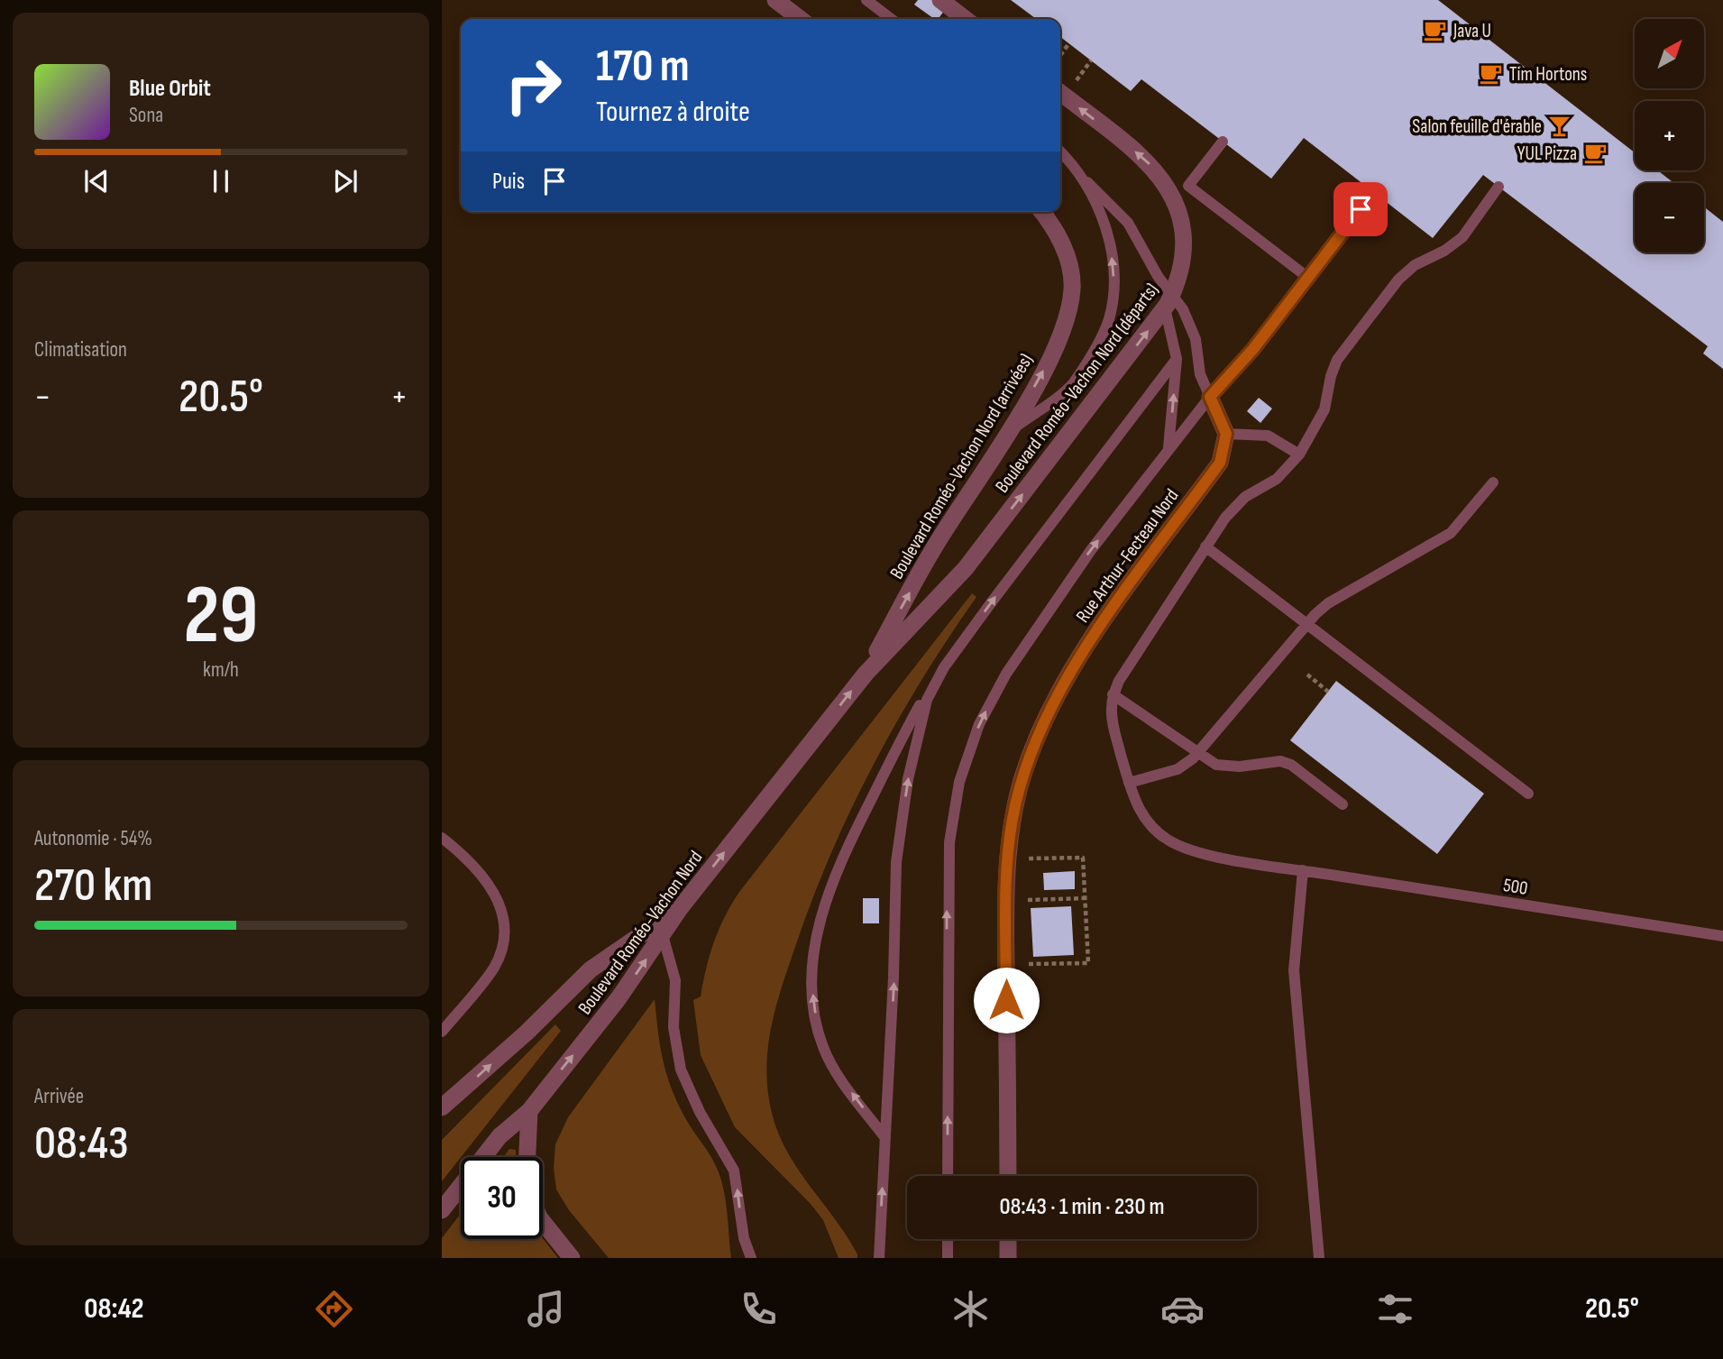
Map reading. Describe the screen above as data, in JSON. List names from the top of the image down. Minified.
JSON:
{"streets":{"street":["Boulevard Roméo-Vachon Nord (départs)","Boulevard Roméo-Vachon Nord (arrivées)","Rue Arthur-Fecteau Nord","Boulevard Roméo-Vachon Nord"],"lane":["500"]},"crossings":[["Boulevard Roméo-Vachon Nord (départs)","Boulevard Roméo-Vachon Nord (arrivées)"],["Boulevard Roméo-Vachon Nord (départs)","Boulevard Roméo-Vachon Nord"],["Boulevard Roméo-Vachon Nord (arrivées)","Boulevard Roméo-Vachon Nord"]],"one_way":["Boulevard Roméo-Vachon Nord (départs)","Boulevard Roméo-Vachon Nord (arrivées)"],"places":{"cafe":["Java U","Tim Hortons","YUL Pizza"],"bar":["Salon feuille d'érable"]},"north":"top right","page":{"map_buttons":["+","−"],"turn":["170 m","Tournez à droite"],"song":["Blue Orbit","Sona"],"then":"Puis","tile":["Climatisation",["29","km/h"],["Autonomie · 54%","270 km"],["Arrivée","08:43"]],"heat":["−","20.5°","+"],"limit":"30","trip":"08:43 · 1 min · 230 m","tabs":["08:42","20.5°"]}}
